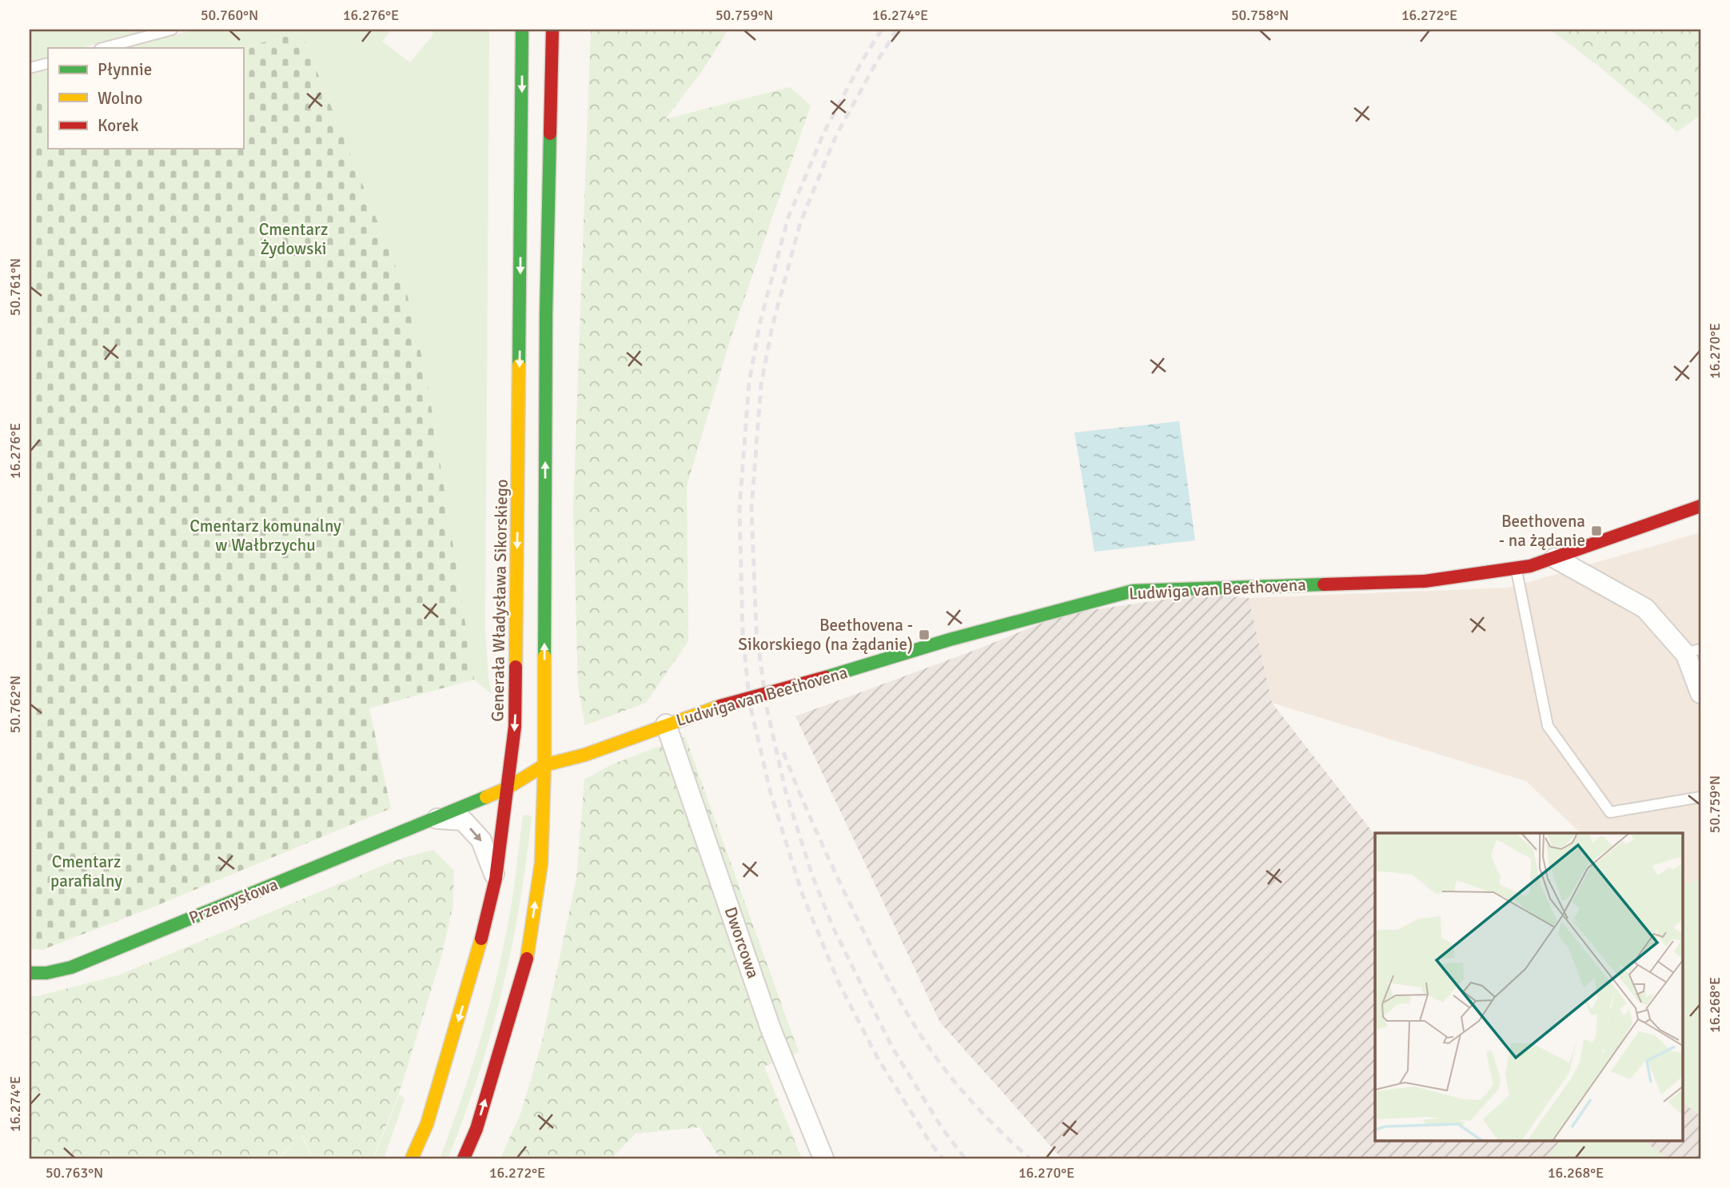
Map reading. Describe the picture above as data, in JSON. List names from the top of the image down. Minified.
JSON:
{"streets":{"main road":["Ludwiga van Beethovena","Generała Władysława Sikorskiego","Przemysłowa"],"street":["Dworcowa"]},"crossings":[["Ludwiga van Beethovena","Generała Władysława Sikorskiego"],["Ludwiga van Beethovena","Przemysłowa"],["Ludwiga van Beethovena","Dworcowa"],["Generała Władysława Sikorskiego","Przemysłowa"]],"parks":["Cmentarz Żydowski","Cmentarz komunalny w Wałbrzychu","Cmentarz parafialny"],"places":{"transit":["Beethovena - na żądanie","Beethovena - Sikorskiego (na żądanie)"]},"legend":["Płynnie","Wolno","Korek"],"coordinates":["50.760°N","16.276°E","50.759°N","16.274°E","50.758°N","16.272°E","50.761°N","16.270°E","50.762°N","16.268°E","50.763°N"]}
